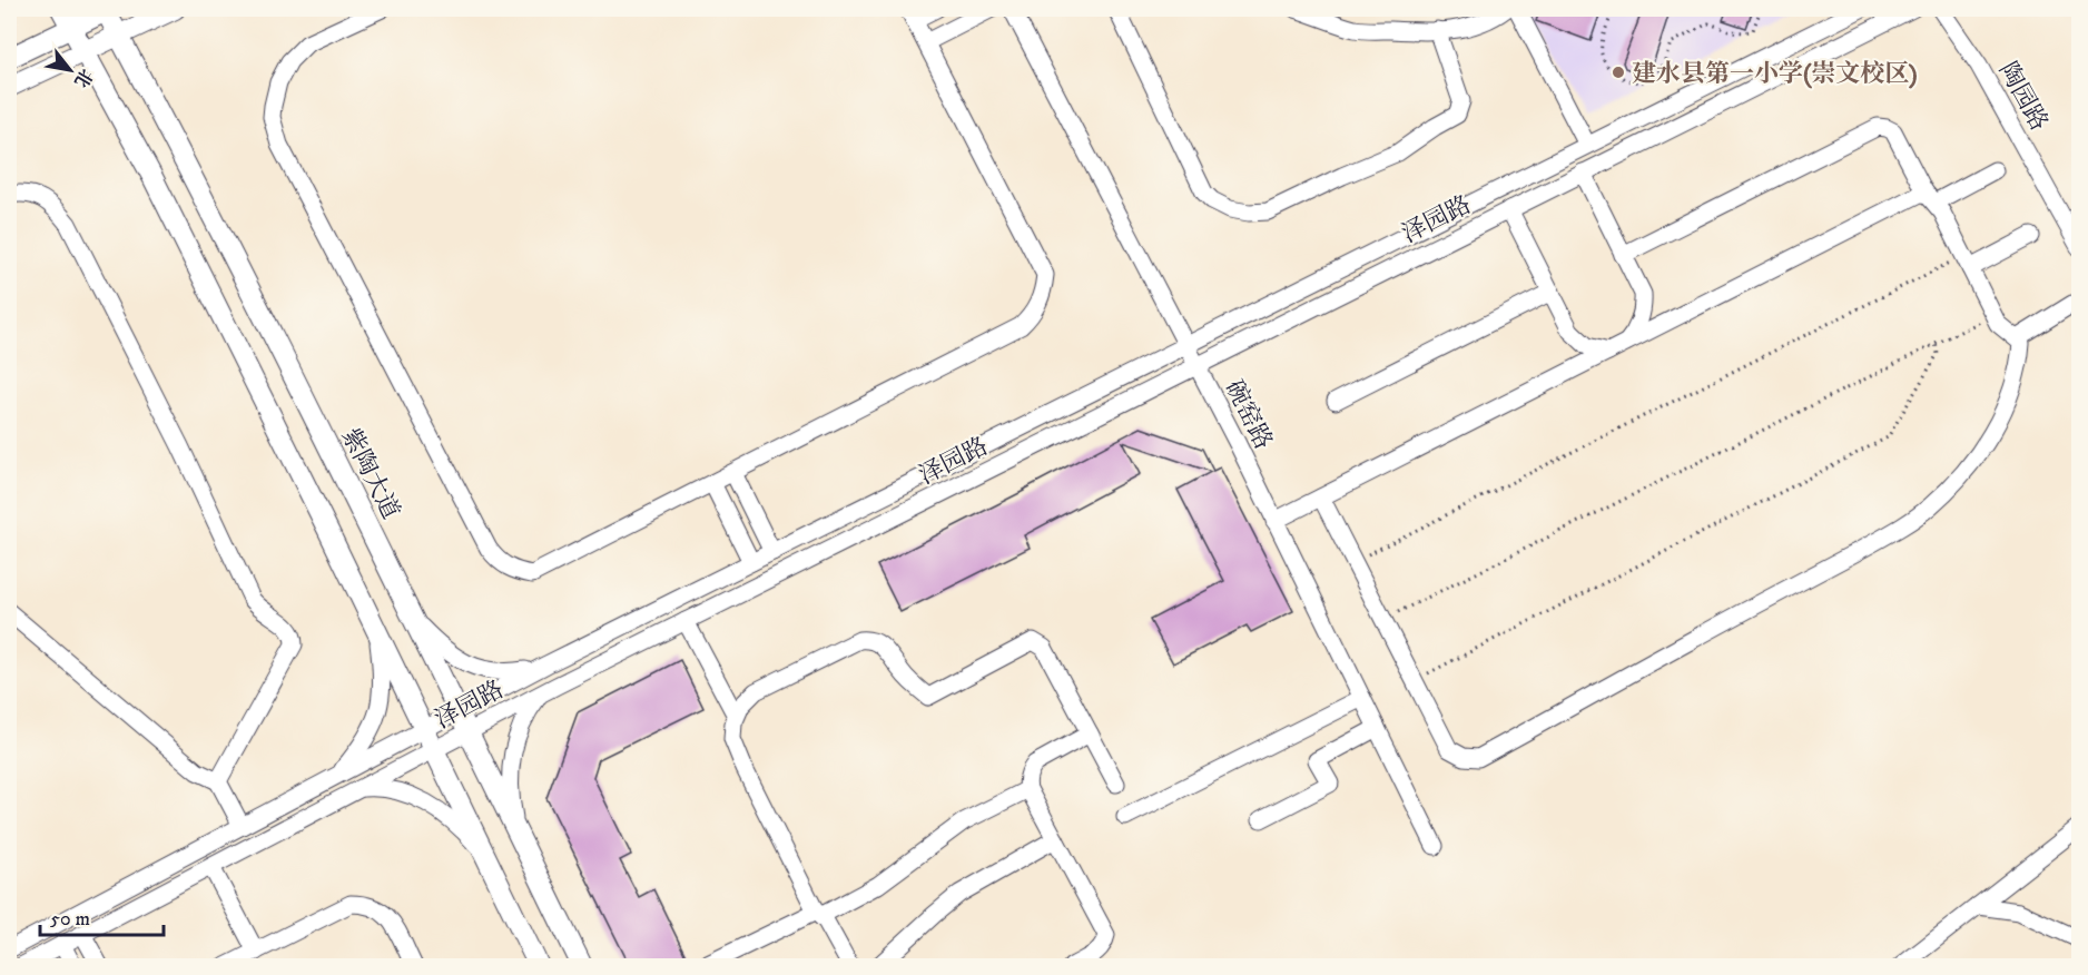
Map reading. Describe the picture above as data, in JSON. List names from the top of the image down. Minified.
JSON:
{"streets":{"main road":["紫陶大道"],"street":["陶园路","泽园路","碗窑路"]},"crossings":[["泽园路","碗窑路"],["泽园路","紫陶大道"]],"places":["建水县第一小学(崇文校区)"],"scale_bar":"50 m","north":"bottom right"}
